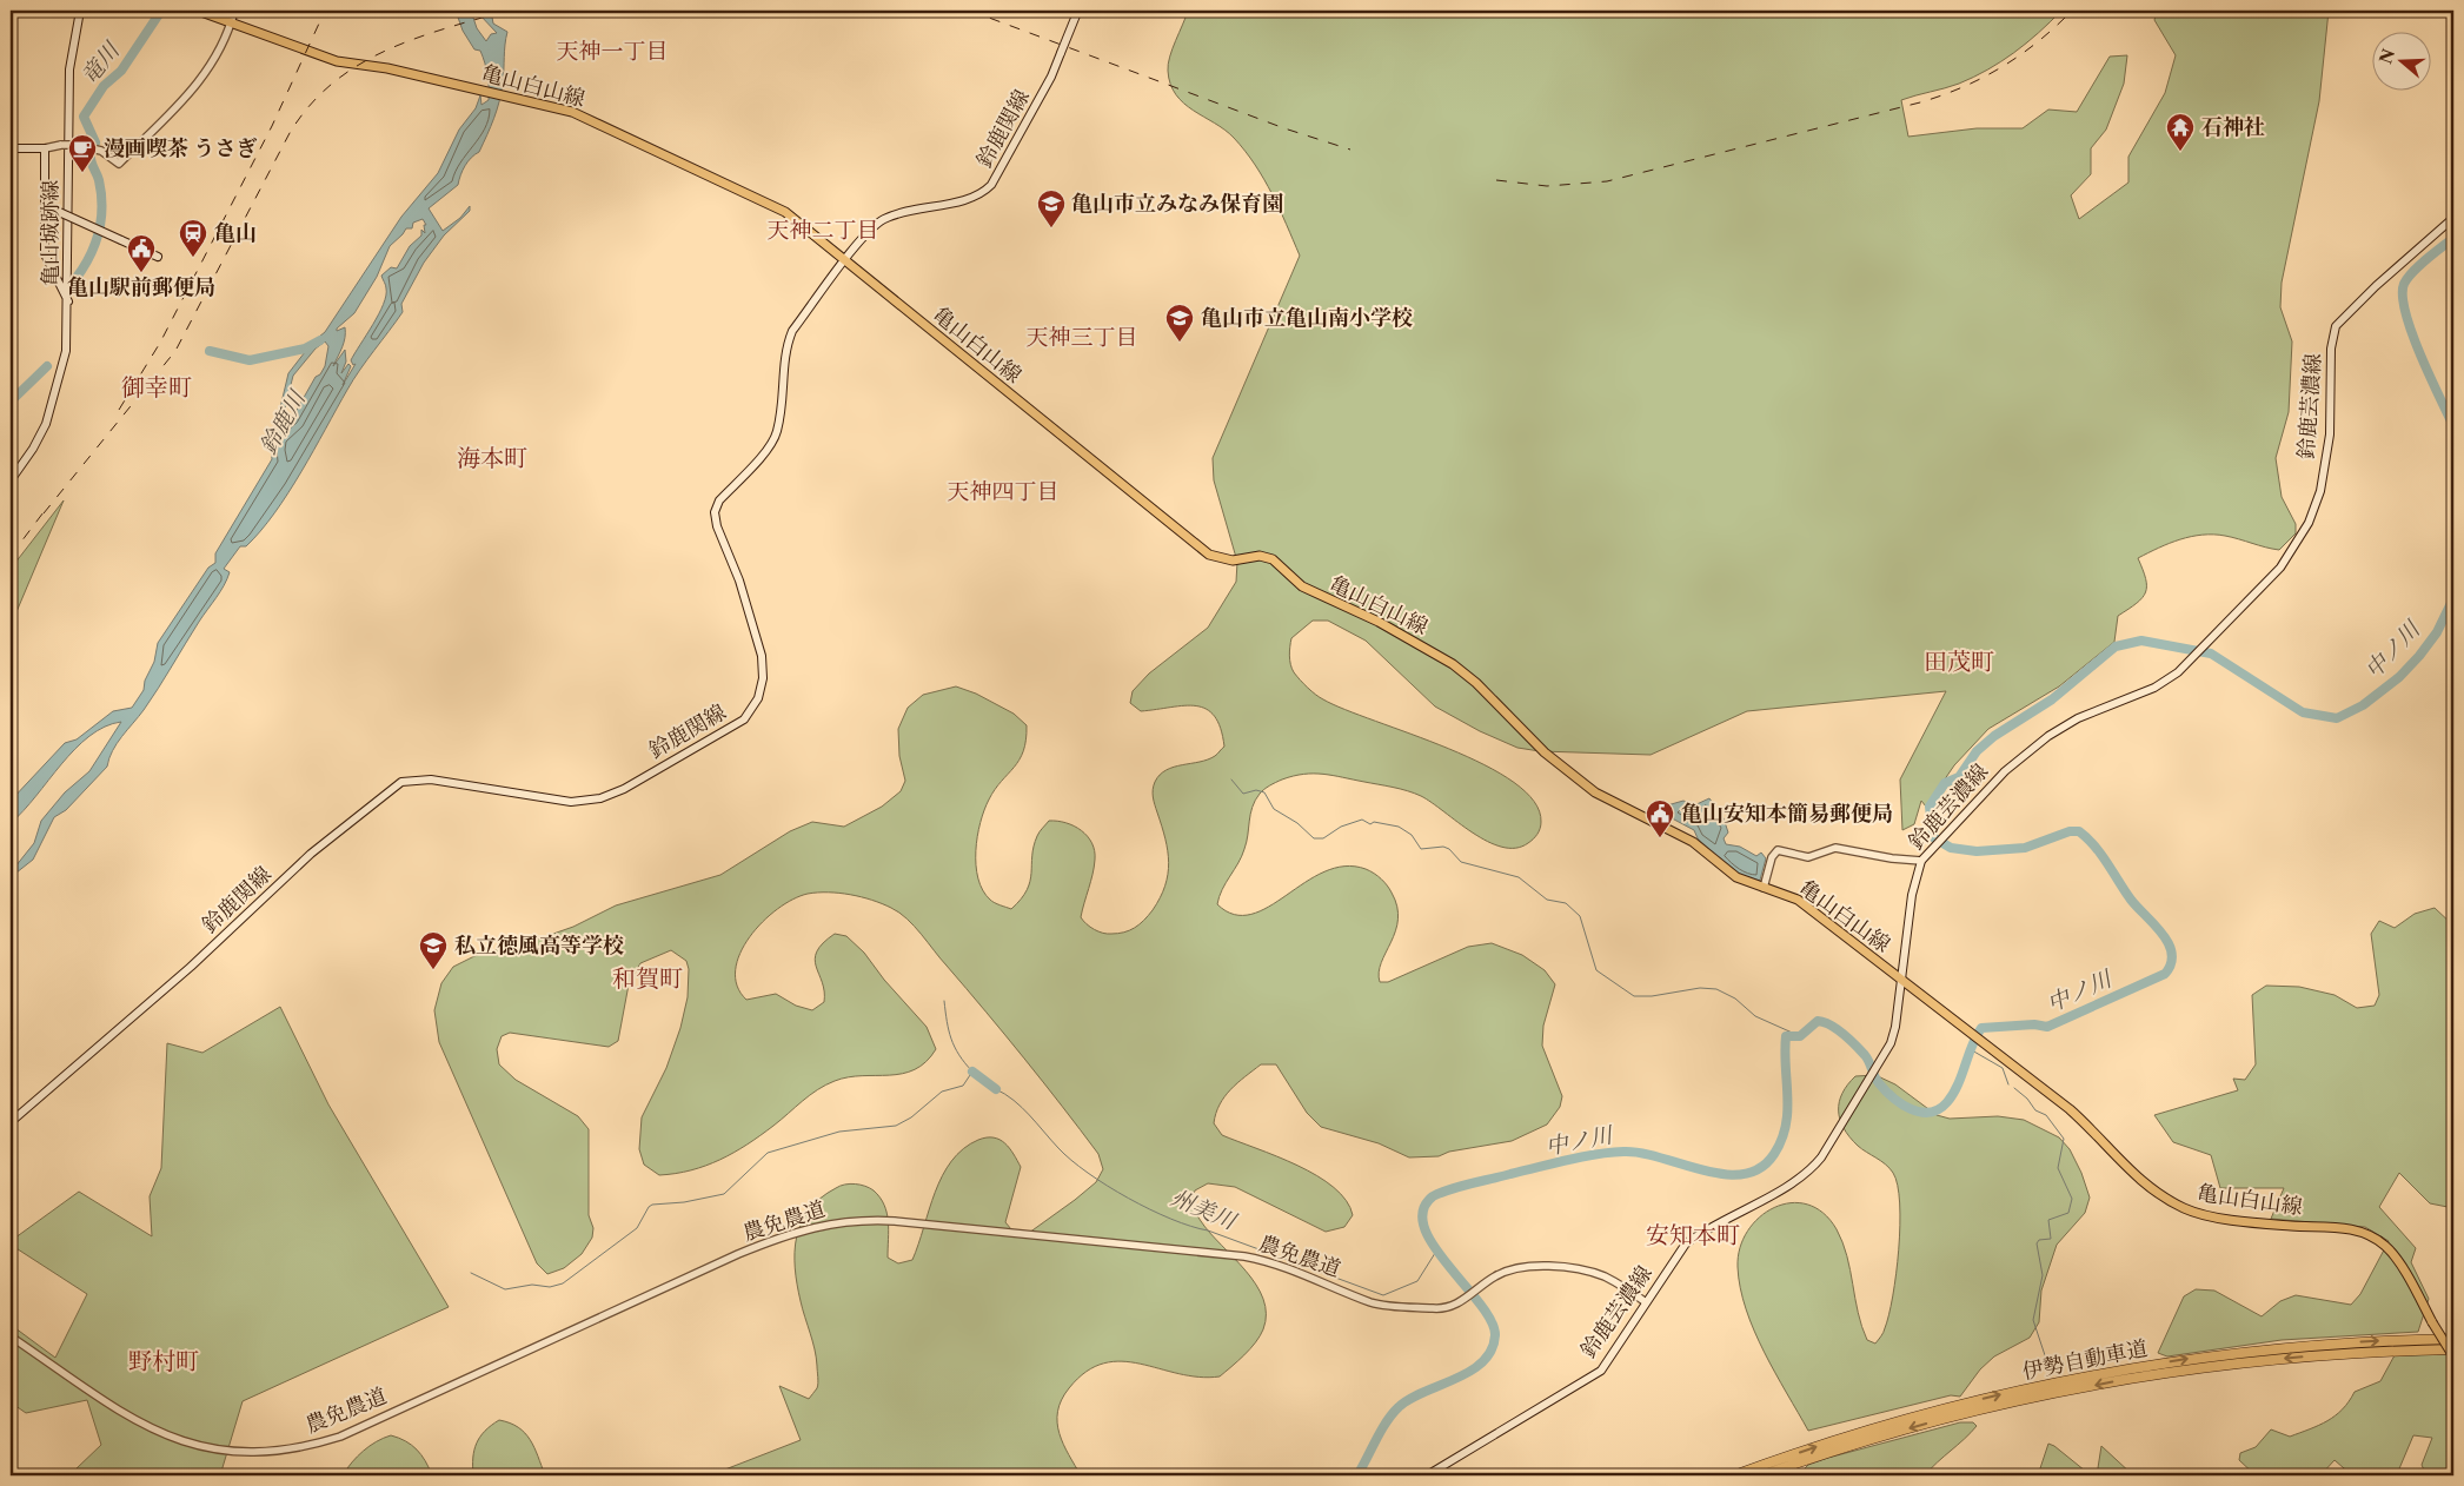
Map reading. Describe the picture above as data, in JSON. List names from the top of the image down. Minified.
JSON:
{"streets":{"highway":["伊勢自動車道"],"main road":["亀山白山線","鈴鹿関線","亀山城跡線","鈴鹿芸濃線"],"street":["農免農道"]},"crossings":[["亀山白山線","鈴鹿関線"],["亀山白山線","鈴鹿芸濃線"],["鈴鹿芸濃線","農免農道"]],"districts":["天神一丁目","天神二丁目","天神三丁目","御幸町","海本町","天神四丁目","田茂町","和賀町","安知本町","野村町"],"water":["竜川","鈴鹿川","中ノ川","州美川"],"places":{"temple":["石神社"],"cafe":["漫画喫茶 うさぎ"],"school or university":["亀山市立みなみ保育園","亀山市立亀山南小学校","私立徳風高等学校"],"station":["亀山"],"public building":["亀山駅前郵便局","亀山安知本簡易郵便局"]},"north":"left"}
